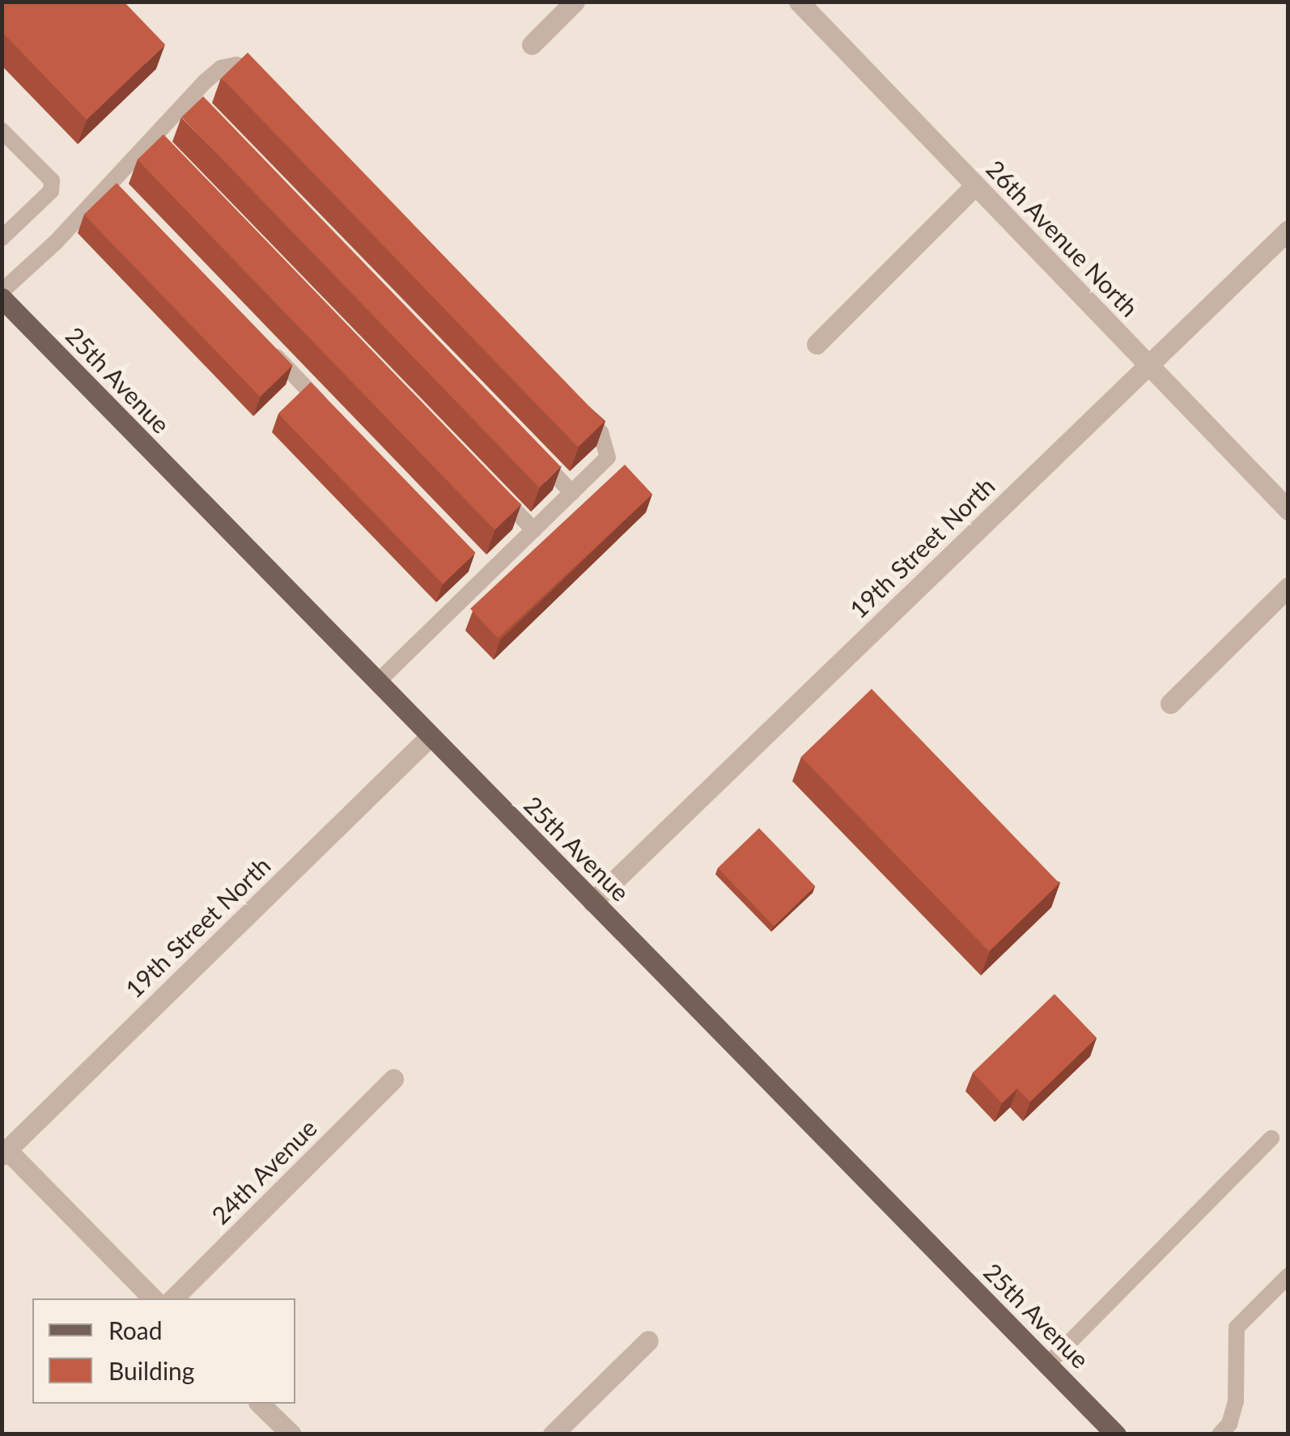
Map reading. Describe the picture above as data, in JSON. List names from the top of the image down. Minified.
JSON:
{"streets":{"main road":["25th Avenue"],"street":["26th Avenue North","19th Street North","24th Avenue"]},"crossings":[["26th Avenue North","19th Street North"],["25th Avenue","19th Street North"]],"legend":["Road","Building"]}
